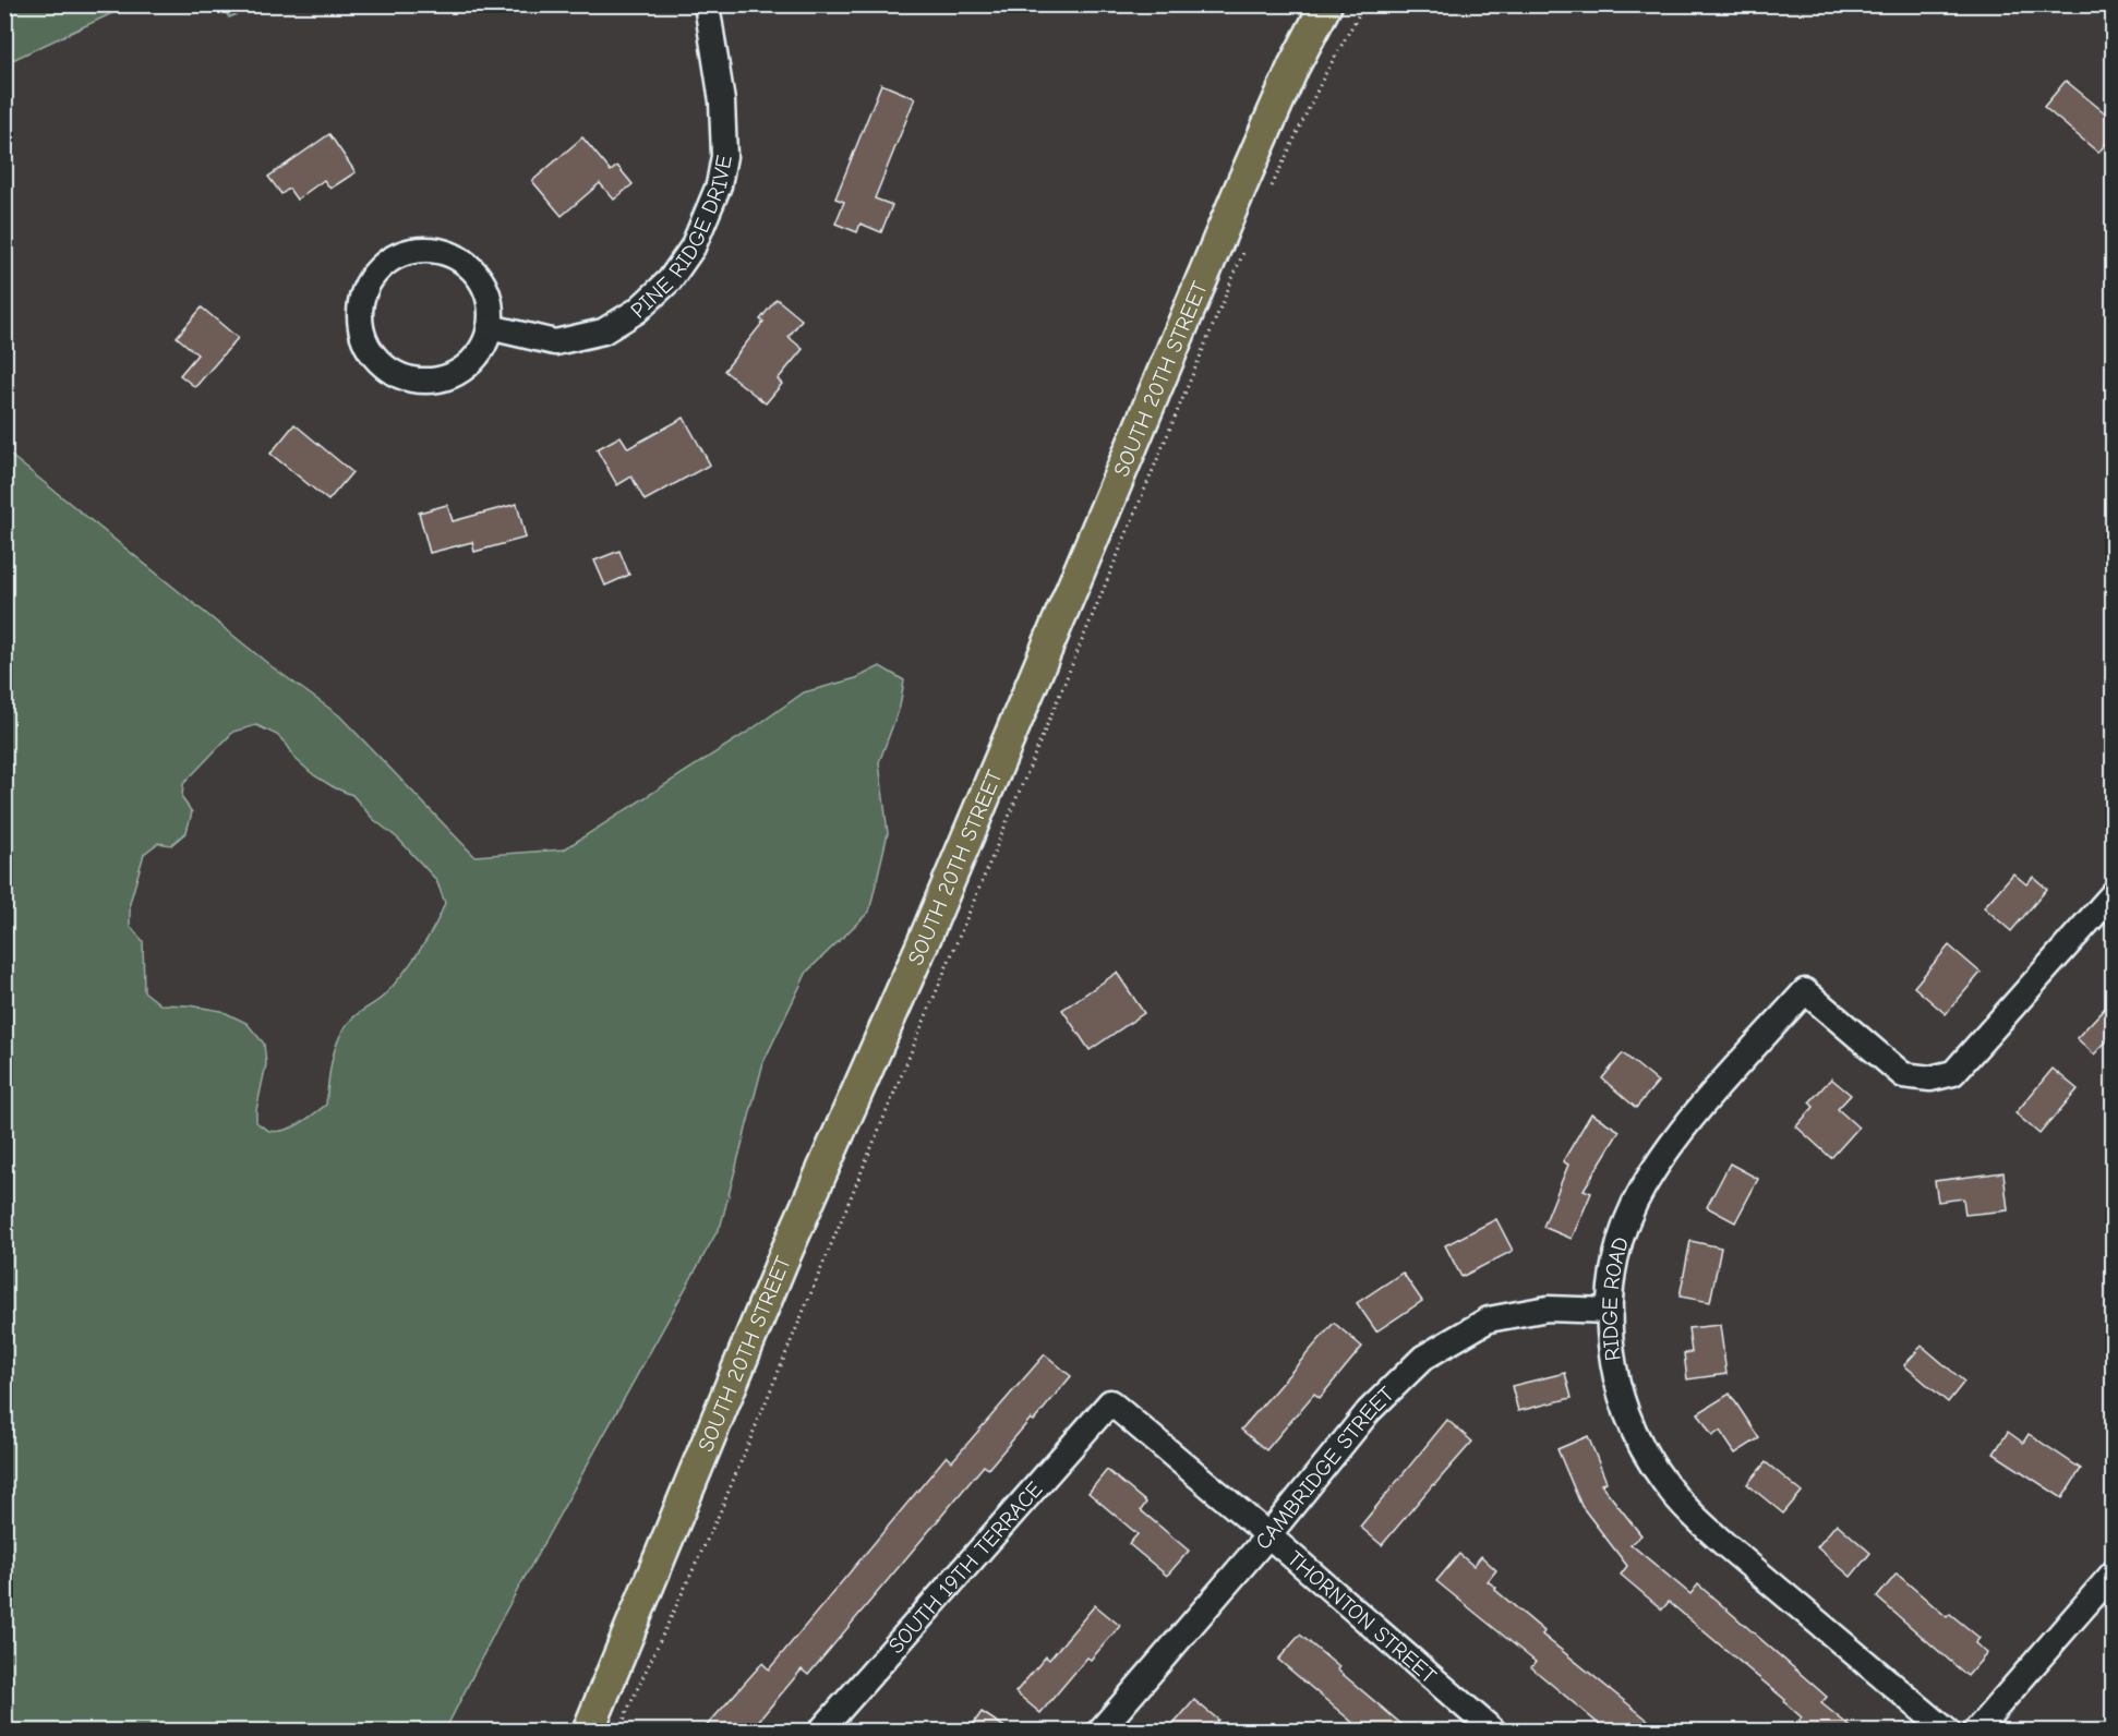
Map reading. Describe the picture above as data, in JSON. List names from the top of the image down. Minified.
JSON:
{"streets":{"main road":["SOUTH 20TH STREET"],"street":["PINE RIDGE DRIVE","RIDGE ROAD","CAMBRIDGE STREET","SOUTH 19TH TERRACE","THORNTON STREET"]},"crossings":[["RIDGE ROAD","CAMBRIDGE STREET"],["CAMBRIDGE STREET","THORNTON STREET"],["SOUTH 19TH TERRACE","THORNTON STREET"]]}
